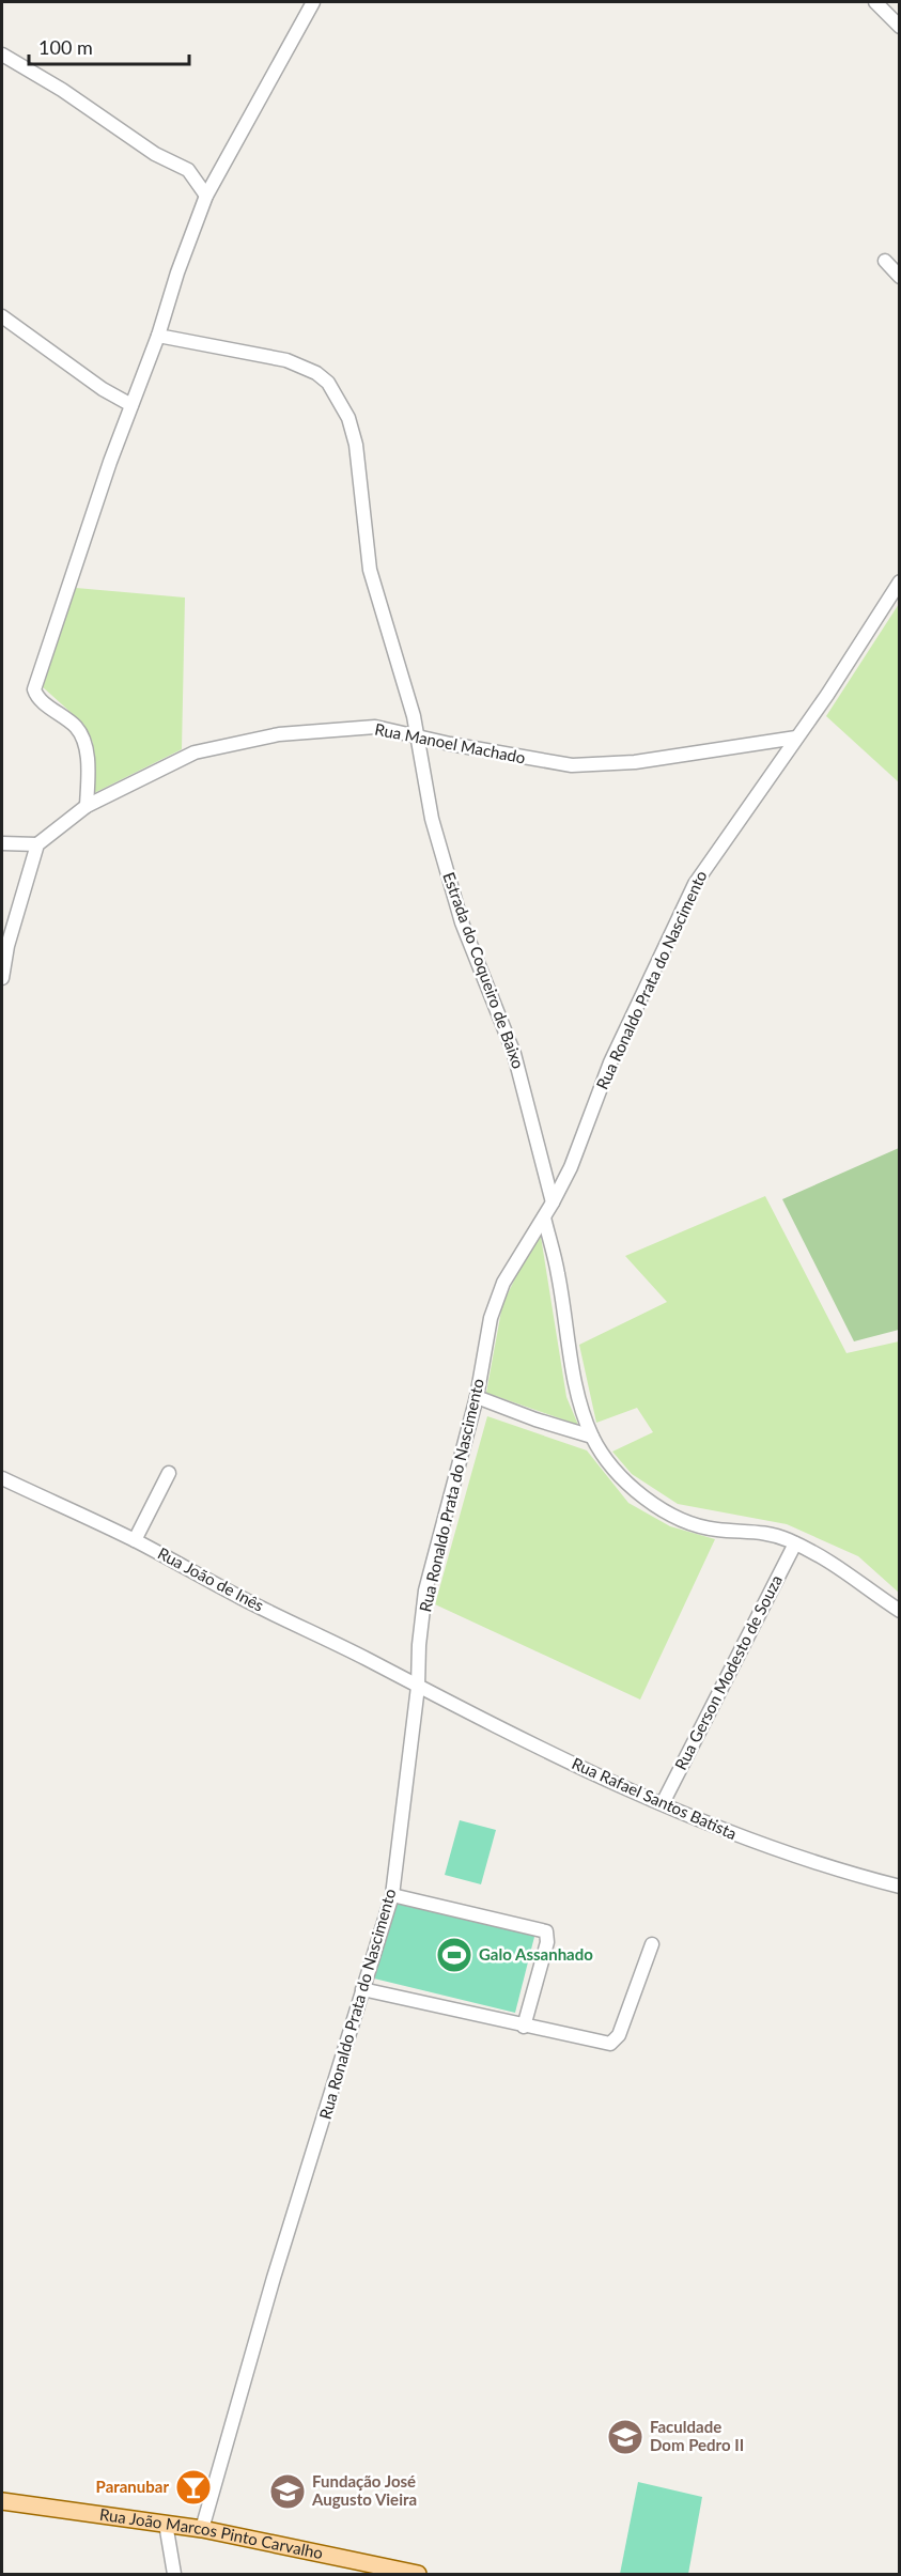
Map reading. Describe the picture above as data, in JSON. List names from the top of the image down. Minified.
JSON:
{"streets":{"main road":["Rua João Marcos Pinto Carvalho"],"street":["Rua Manoel Machado","Estrada do Coqueiro de Baixo","Rua Ronaldo Prata do Nascimento","Rua João de Inês","Rua Gerson Modesto de Souza","Rua Rafael Santos Batista"]},"crossings":[["Rua Manoel Machado","Estrada do Coqueiro de Baixo"],["Rua Manoel Machado","Rua Ronaldo Prata do Nascimento"],["Estrada do Coqueiro de Baixo","Rua Ronaldo Prata do Nascimento"],["Rua Ronaldo Prata do Nascimento","Rua João de Inês"],["Rua Ronaldo Prata do Nascimento","Rua Rafael Santos Batista"],["Rua Ronaldo Prata do Nascimento","Rua João Marcos Pinto Carvalho"],["Rua João de Inês","Rua Rafael Santos Batista"],["Rua Gerson Modesto de Souza","Rua Rafael Santos Batista"]],"places":{"sports":["Galo Assanhado"],"school or university":["Faculdade Dom Pedro II","Fundação José Augusto Vieira"],"bar":["Paranubar"]},"scale_bar":"100 m"}
